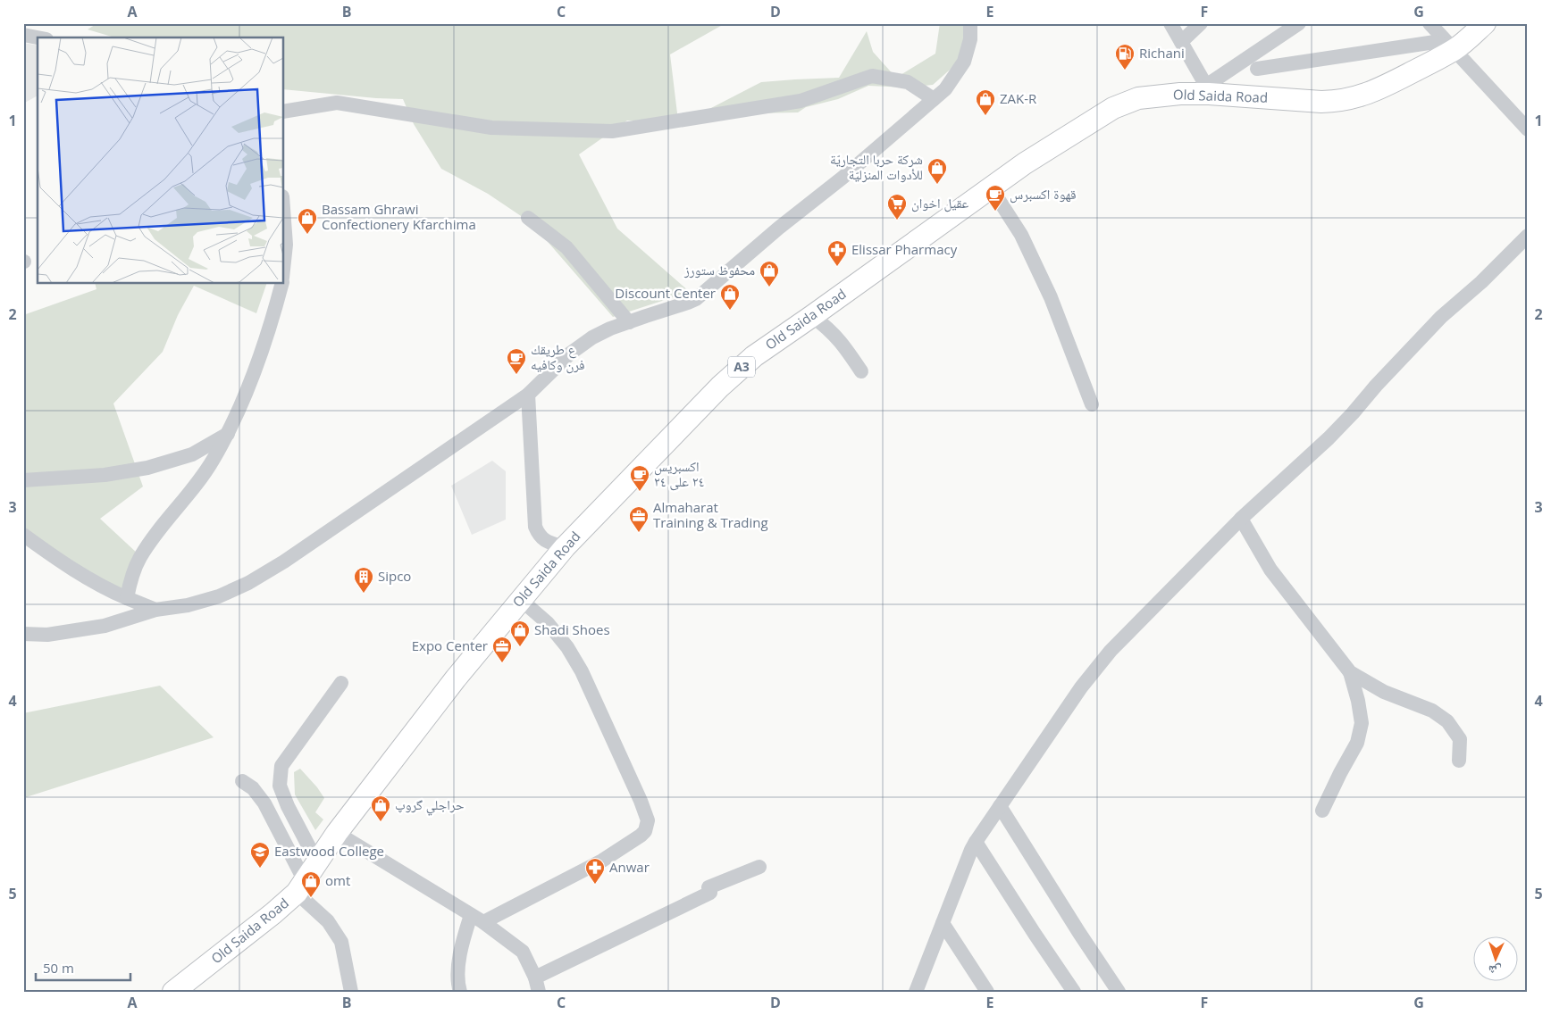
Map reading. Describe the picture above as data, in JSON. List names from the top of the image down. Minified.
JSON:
{"streets":{"highway":["Old Saida Road","A3"]},"places":{"fuel station":["Richani"],"shop":["ZAK-R","شركة حربا التجاريّة للأدوات المنزليّة","Bassam Ghrawi Confectionery Kfarchima","محفوظ ستورز","Discount Center","Shadi Shoes","حراجلي گروپ","omt"],"cafe":["قهوة اكسبرس","ع طريقك فرن وكافيه","اكسبريس ٢٤ على ٢٤"],"supermarket":["عقيل اخوان"],"pharmacy":["Elissar Pharmacy","Anwar"],"office":["Almaharat Training & Trading","Expo Center"],"building":["Sipco"],"school or university":["Eastwood College"]},"scale_bar":"50 m","north":"bottom","grid":{"columns":["A","B","C","D","E","F","G"],"rows":["1","2","3","4","5"]}}
